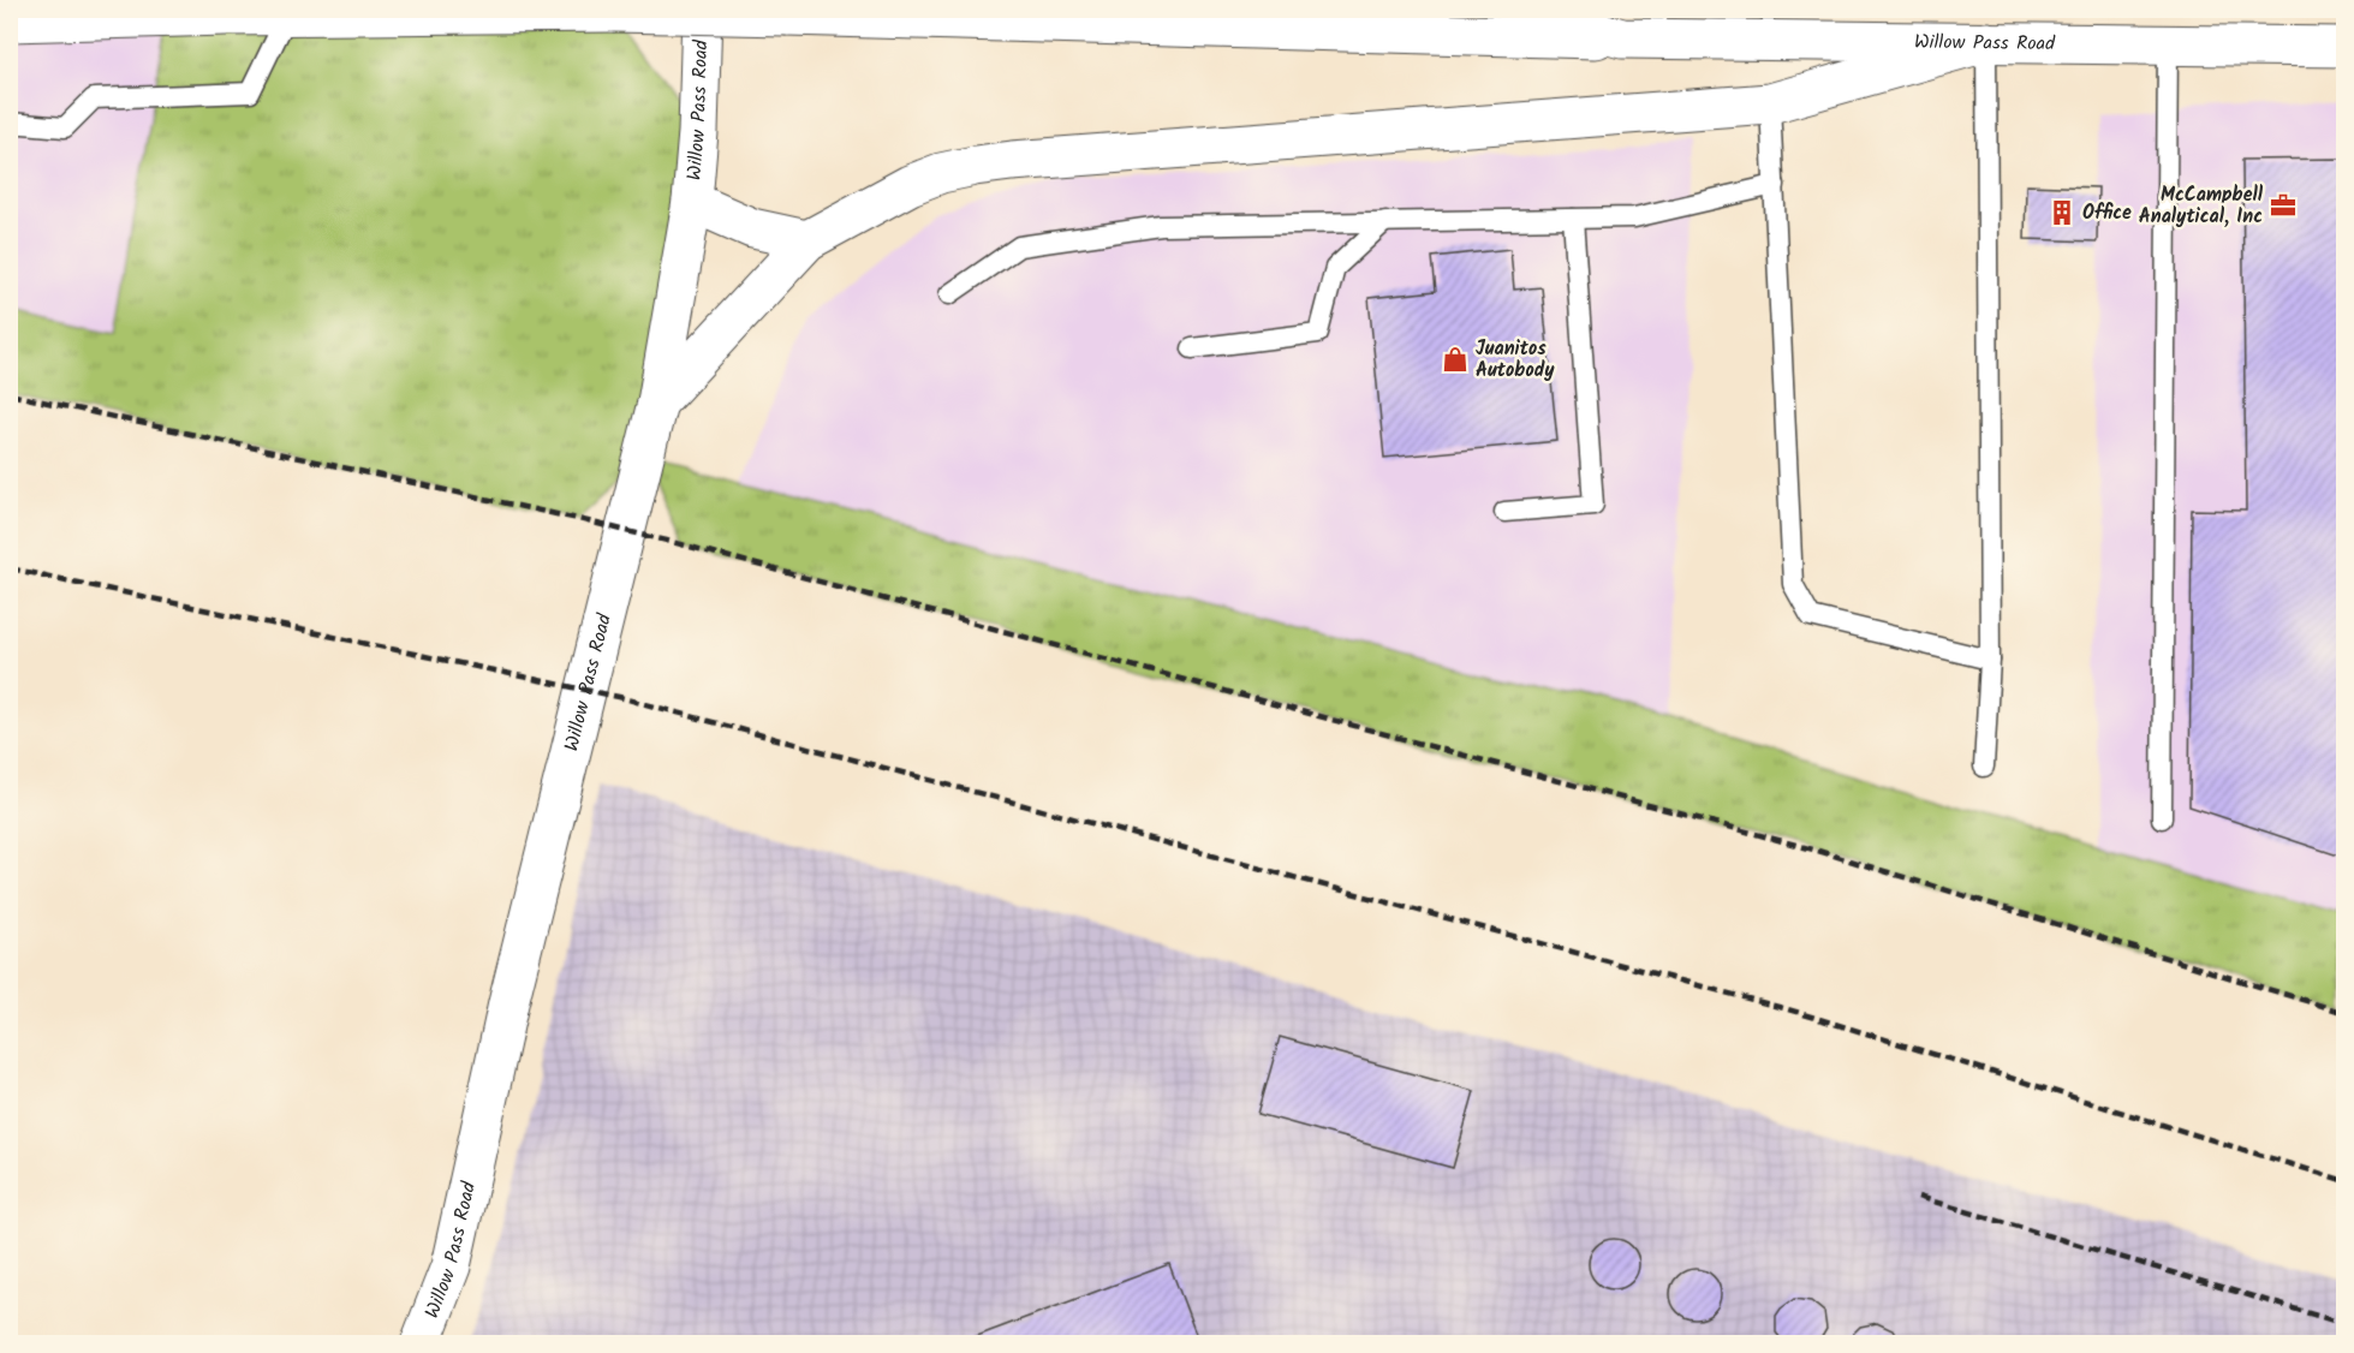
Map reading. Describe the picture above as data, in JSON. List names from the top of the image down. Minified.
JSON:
{"streets":{"main road":["Willow Pass Road"]},"places":{"office":["McCampbell Analytical, Inc"],"building":["Office"],"shop":["Juanitos Autobody"]}}
